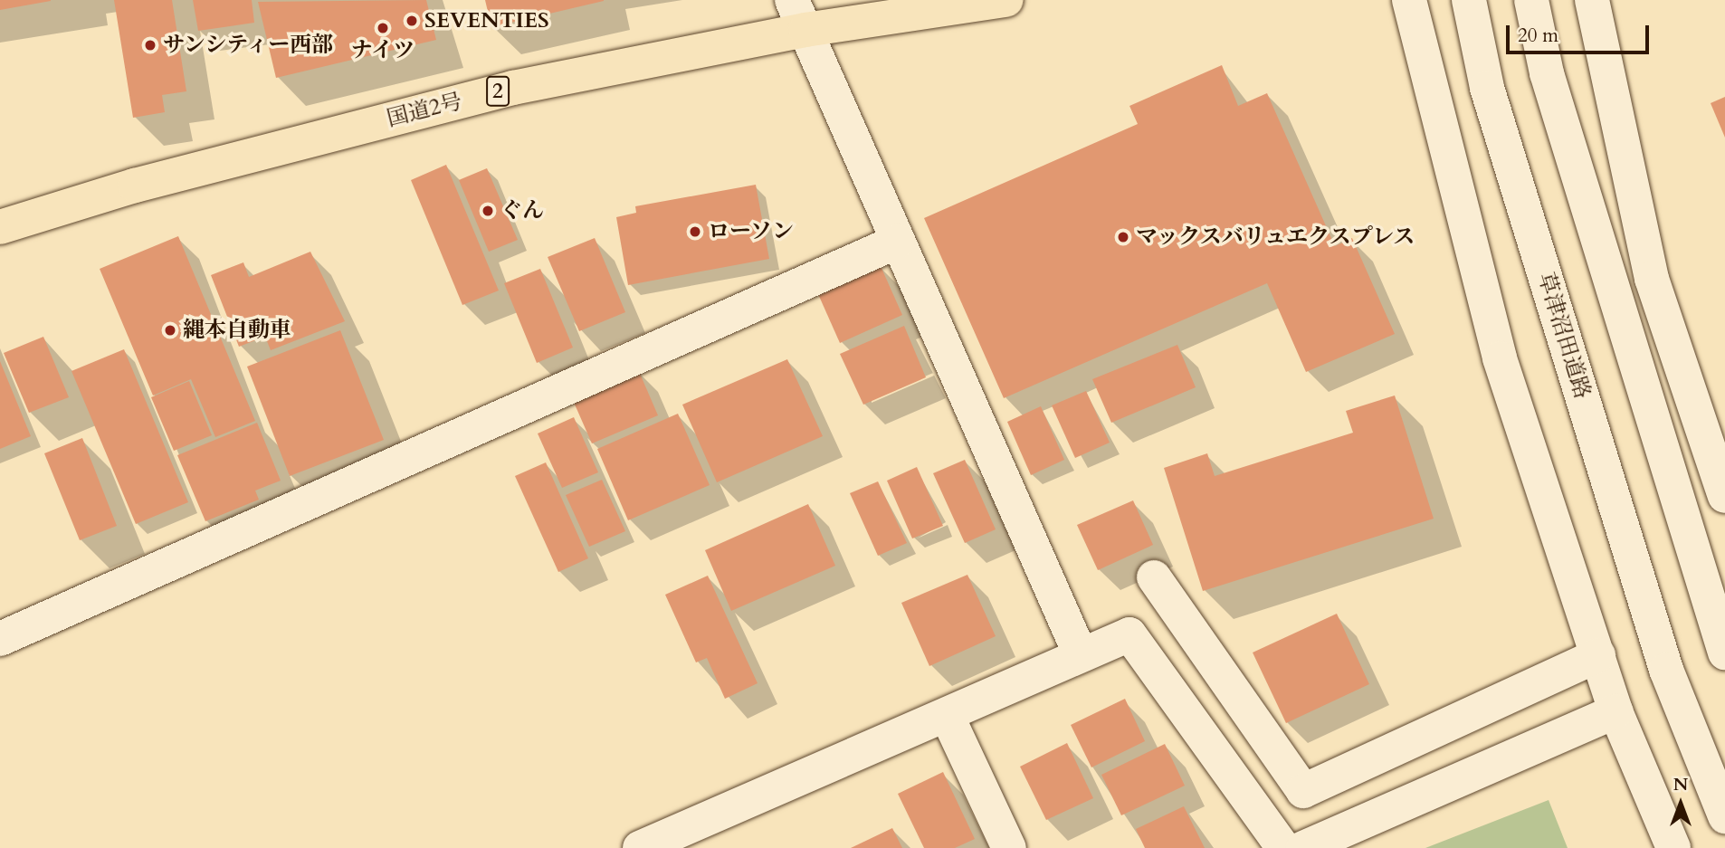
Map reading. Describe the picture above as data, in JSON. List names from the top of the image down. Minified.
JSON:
{"streets":{"highway":["2","国道2号"],"street":["草津沼田道路"]},"places":["SEVENTIES","ナイツ","サンシティー西部","ぐん","ローソン","マックスバリュエクスプレス","縄本自動車"],"scale_bar":"20 m","north":"top"}
